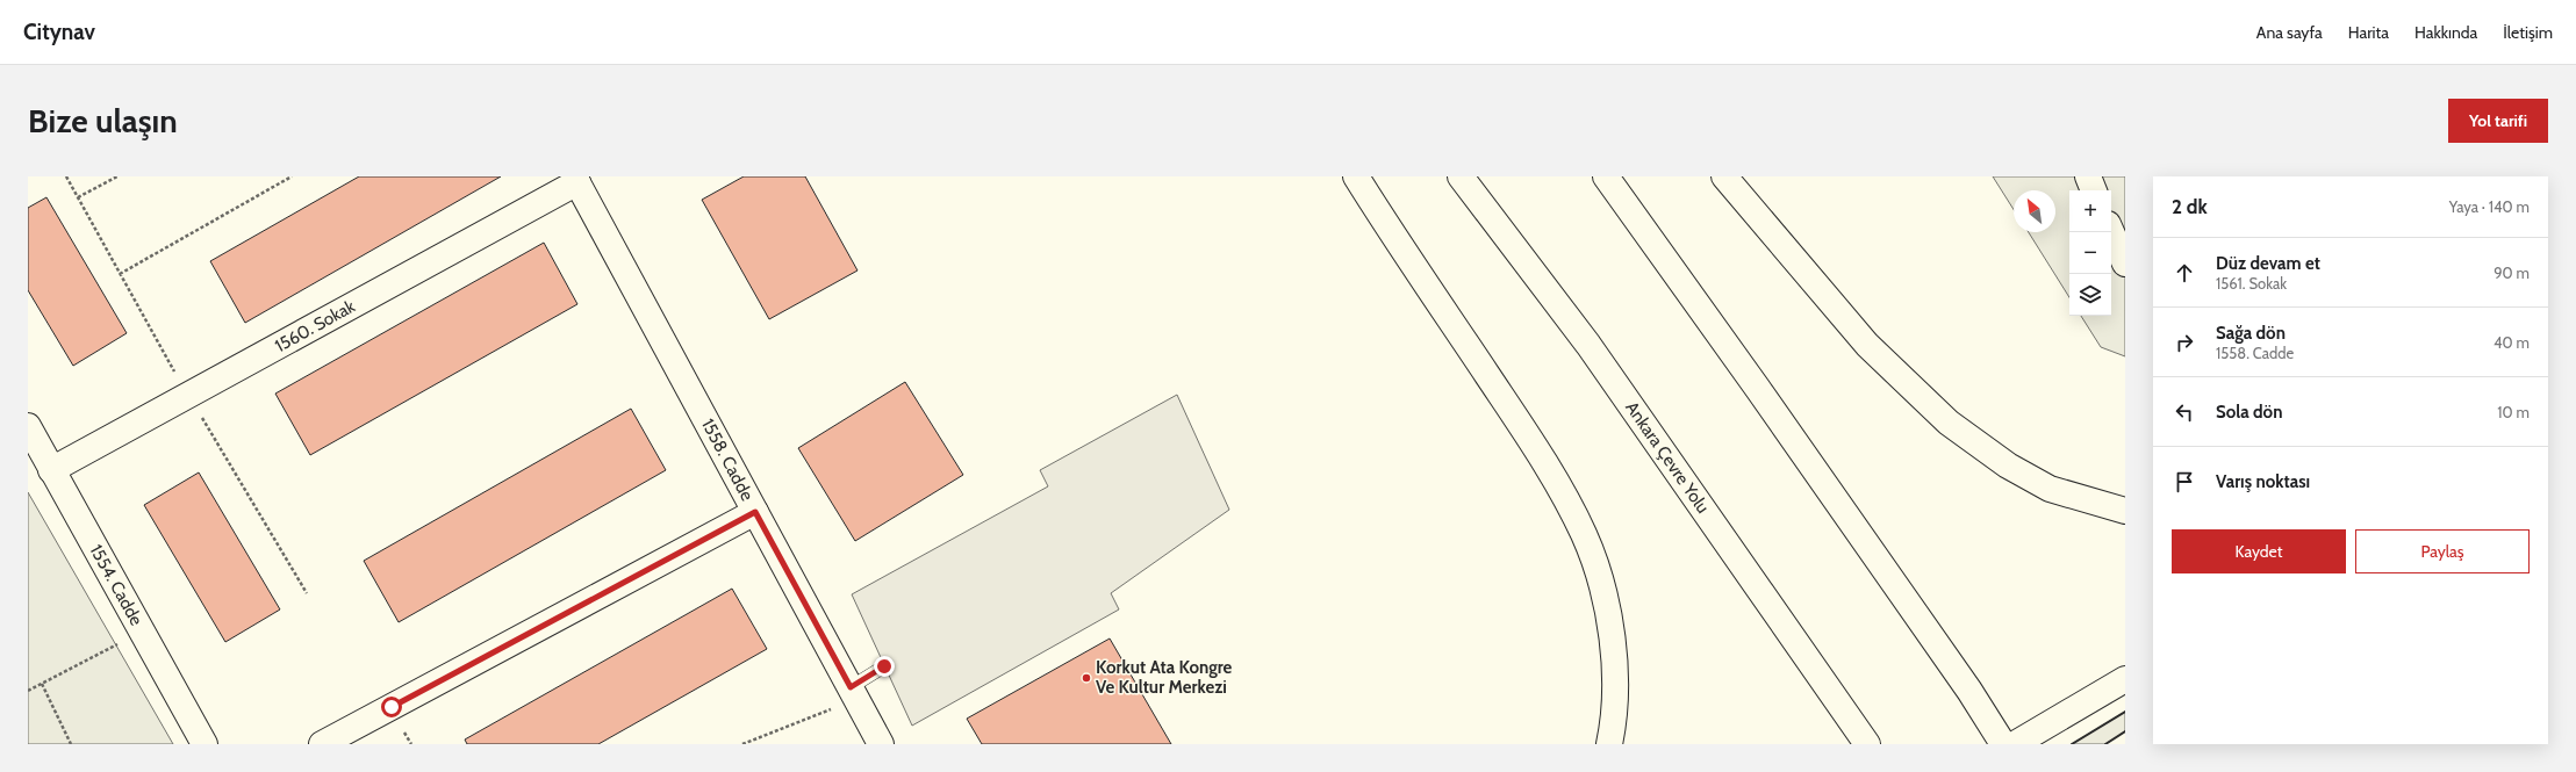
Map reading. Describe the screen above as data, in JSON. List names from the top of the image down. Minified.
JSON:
{"streets":{"main road":["1560. Sokak","Ankara Çevre Yolu","1558. Cadde","1554. Cadde"]},"crossings":[["1560. Sokak","1558. Cadde"],["1560. Sokak","1554. Cadde"]],"places":["Korkut Ata Kongre Ve Kultur Merkezi"],"north":"top left","page":{"header":"Citynav","nav":["Ana sayfa","Harita","Hakkında","İletişim"],"buttons":["Yol tarifi",["Kaydet","Paylaş"]],"title":"Bize ulaşın","heading":["2 dk","Yaya · 140 m"],"map_buttons":["+","−"],"list":[["Düz devam et","1561. Sokak","90 m"],["Sağa dön","1558. Cadde","40 m"],["Sola dön","10 m"],"Varış noktası"]}}
